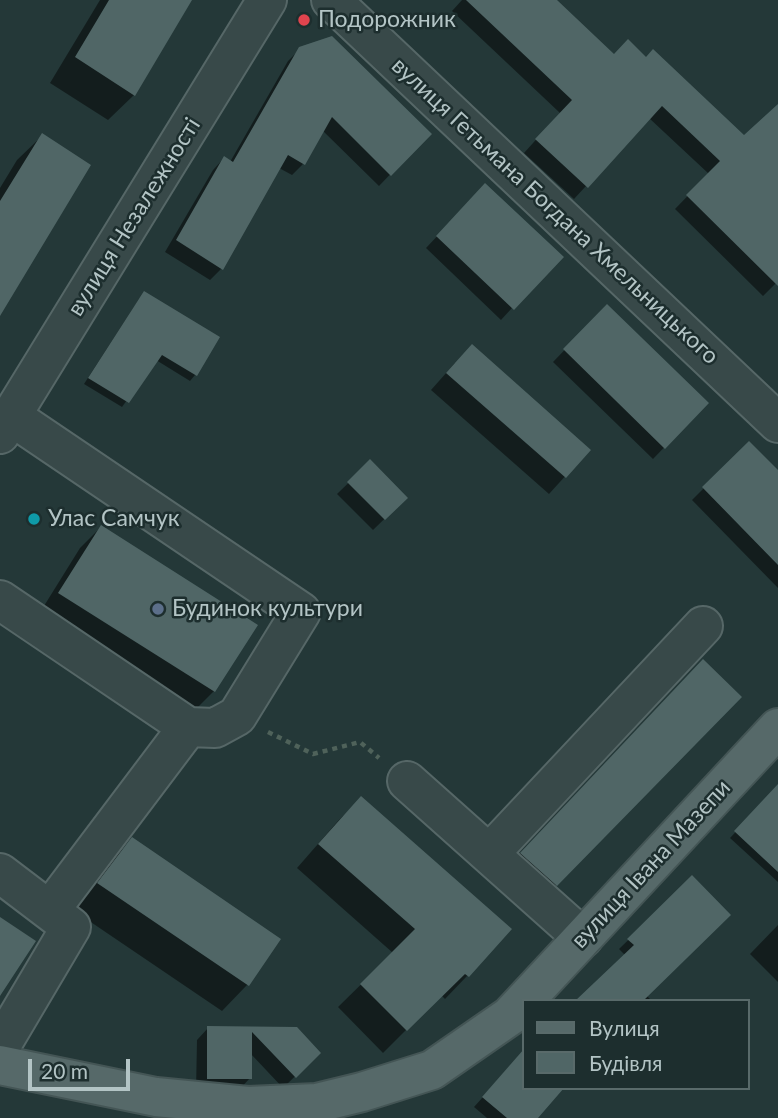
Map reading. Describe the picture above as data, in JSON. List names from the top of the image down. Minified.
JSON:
{"streets":{"main road":["вулиця Івана Мазепи"],"street":["вулиця Гетьмана Богдана Хмельницького","вулиця Незалежності"]},"places":["Подорожник","Улас Самчук","Будинок культури"],"legend":["Вулиця","Будівля"],"scale_bar":"20 m"}
